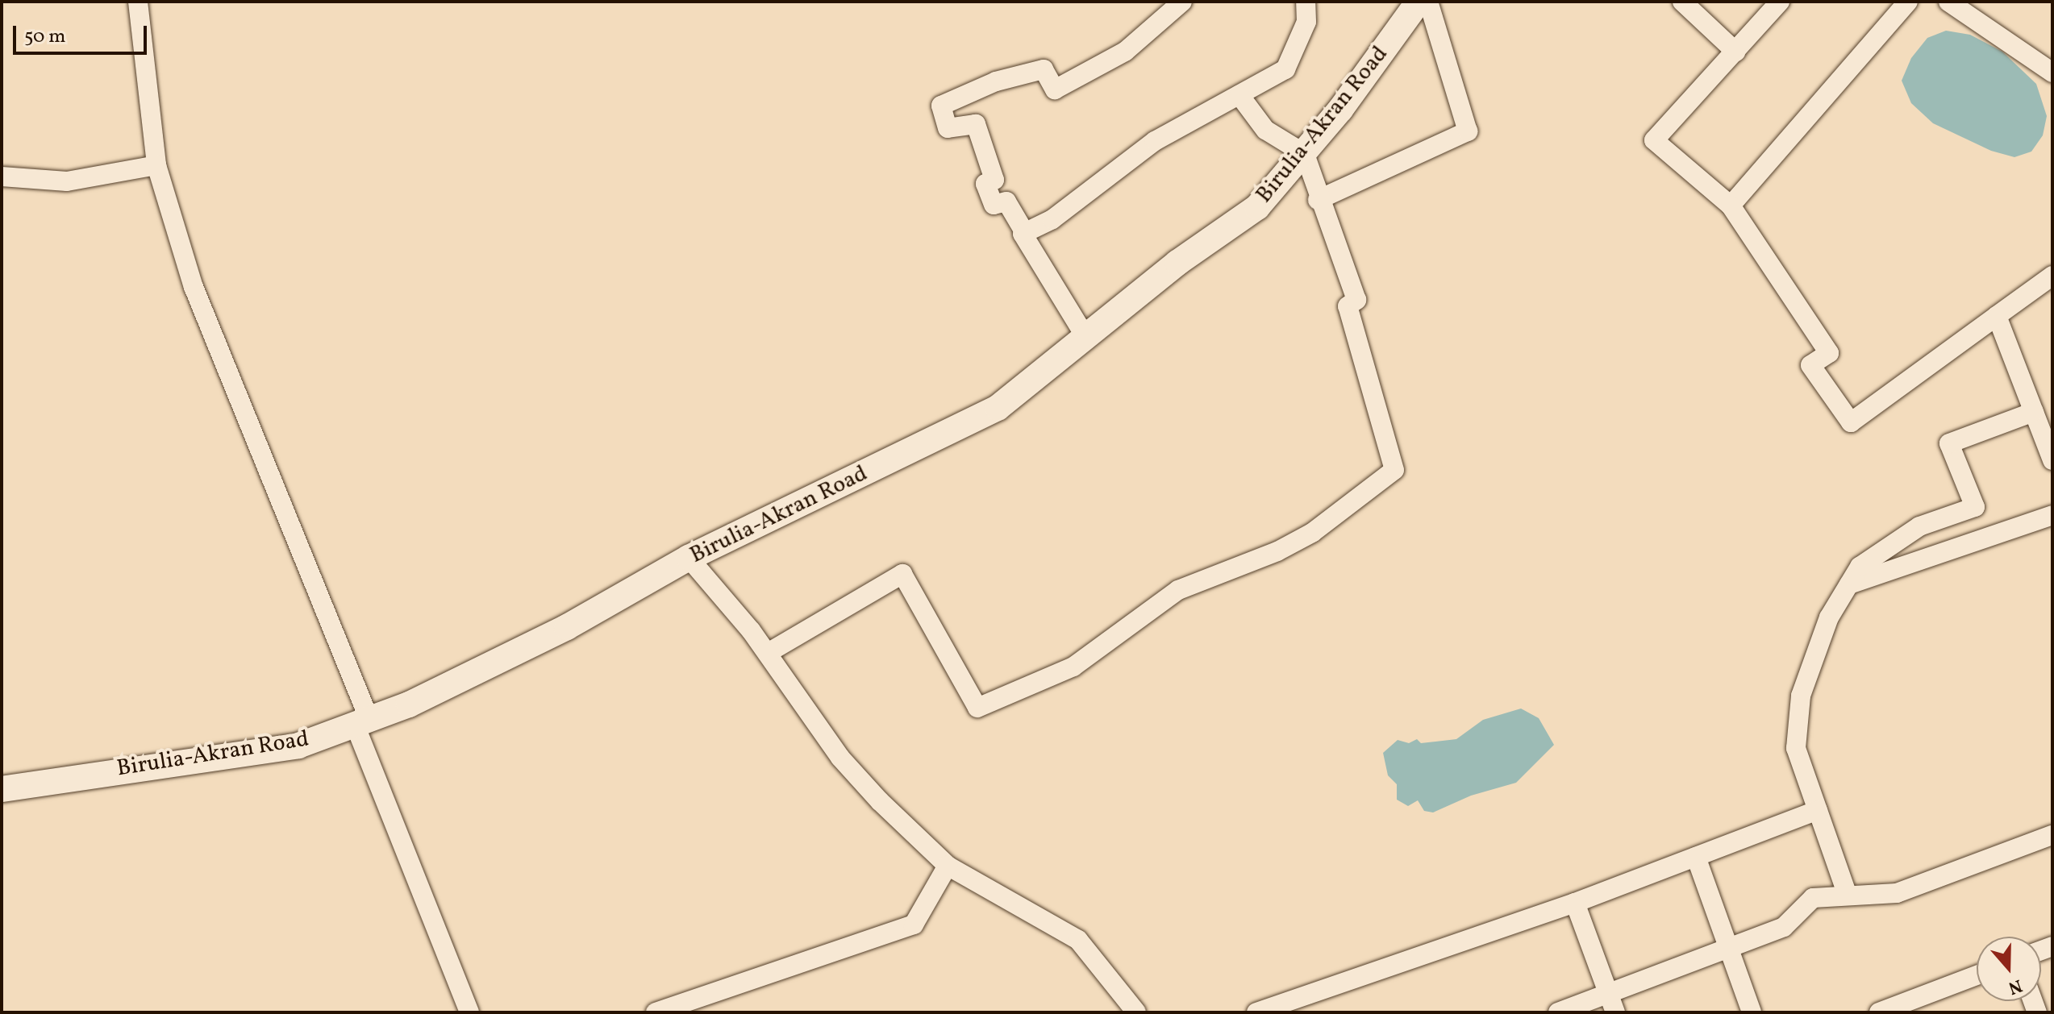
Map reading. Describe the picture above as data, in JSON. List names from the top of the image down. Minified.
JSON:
{"streets":{"street":["Birulia-Akran Road"]},"scale_bar":"50 m","north":"bottom"}
